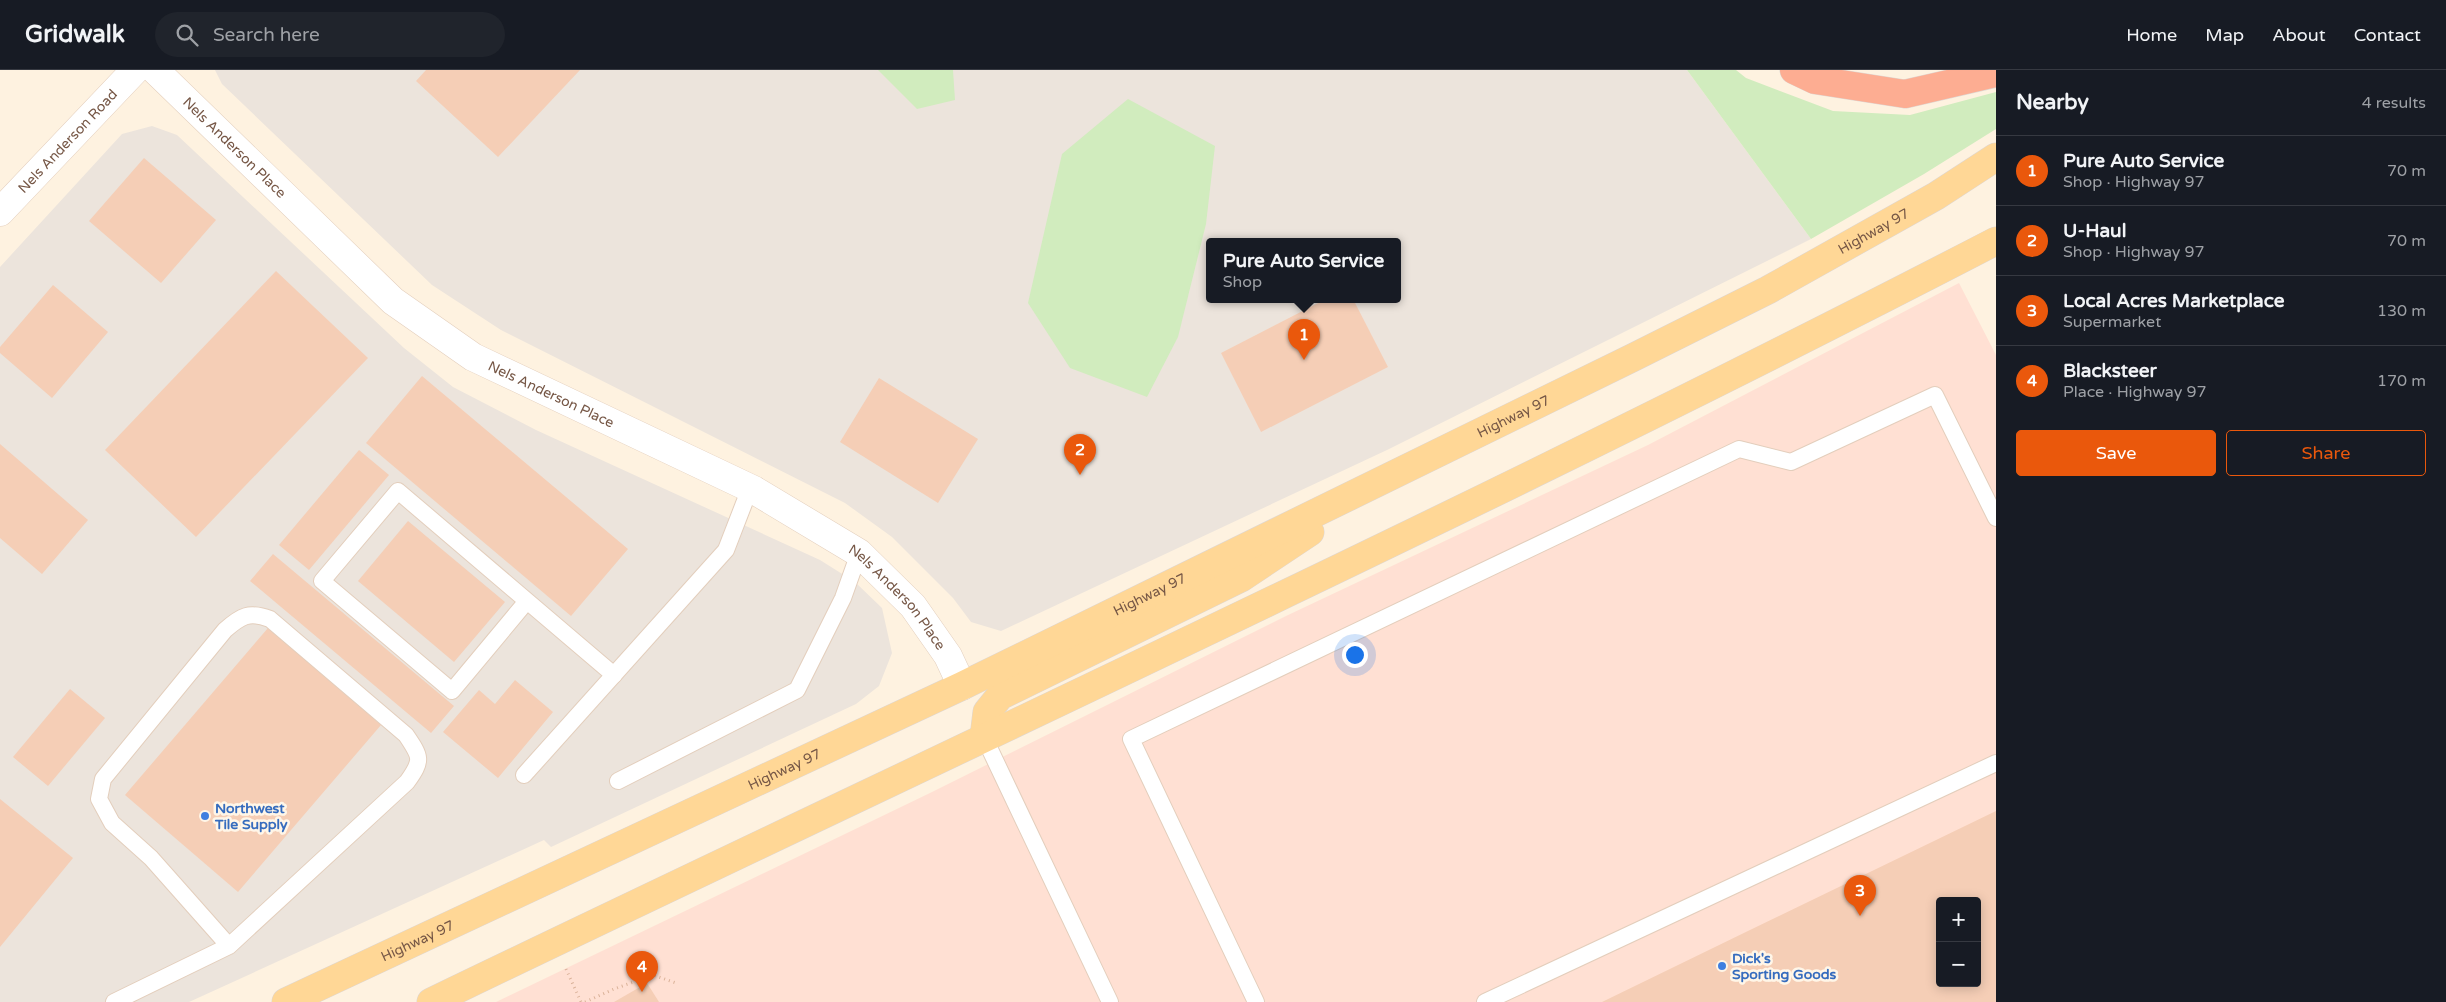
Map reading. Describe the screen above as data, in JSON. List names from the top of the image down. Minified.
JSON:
{"streets":{"main road":["Highway 97"],"street":["Nels Anderson Road","Nels Anderson Place"]},"crossings":[["Nels Anderson Place","Highway 97"]],"places":["Northwest Tile Supply","Dick's Sporting Goods"],"page":{"header":"Gridwalk","search":"Search here","nav":["Home","Map","About","Contact"],"heading":["Nearby","4 results"],"list":[{"mark":"1","name":"Pure Auto Service","note":"Shop · Highway 97","value":"70 m"},{"mark":"2","name":"U-Haul","note":"Shop · Highway 97","value":"70 m"},{"mark":"3","name":"Local Acres Marketplace","note":"Supermarket","value":"130 m"},{"mark":"4","name":"Blacksteer","note":"Place · Highway 97","value":"170 m"}],"popup":["Pure Auto Service","Shop"],"pins":["1","2","3","4"],"buttons":["Save","Share"],"map_buttons":["+","−"]}}
